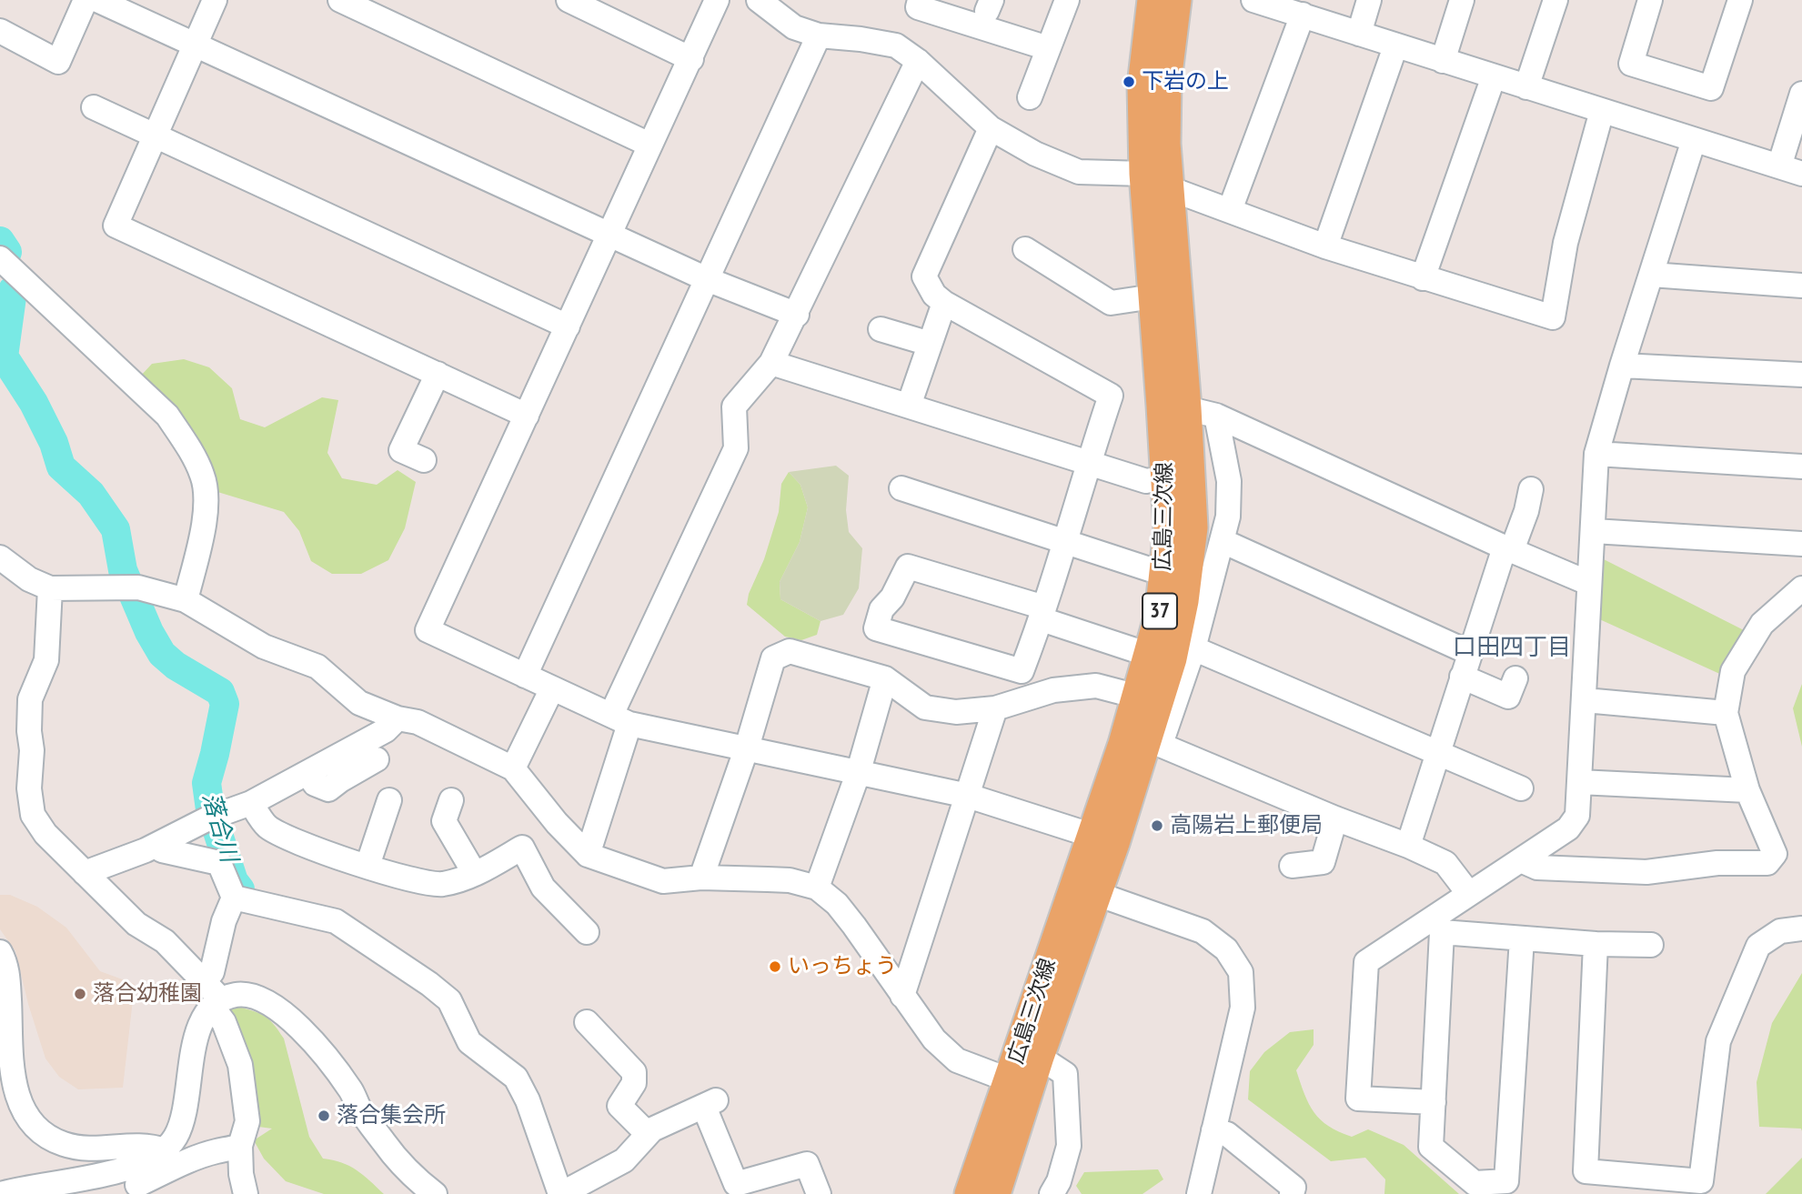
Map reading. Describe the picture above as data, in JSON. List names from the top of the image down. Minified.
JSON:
{"streets":{"main road":["広島三次線","37"]},"districts":["口田四丁目"],"water":["落合川"],"places":["下岩の上","高陽岩上郵便局","いっちょう","落合幼稚園","落合集会所"]}
